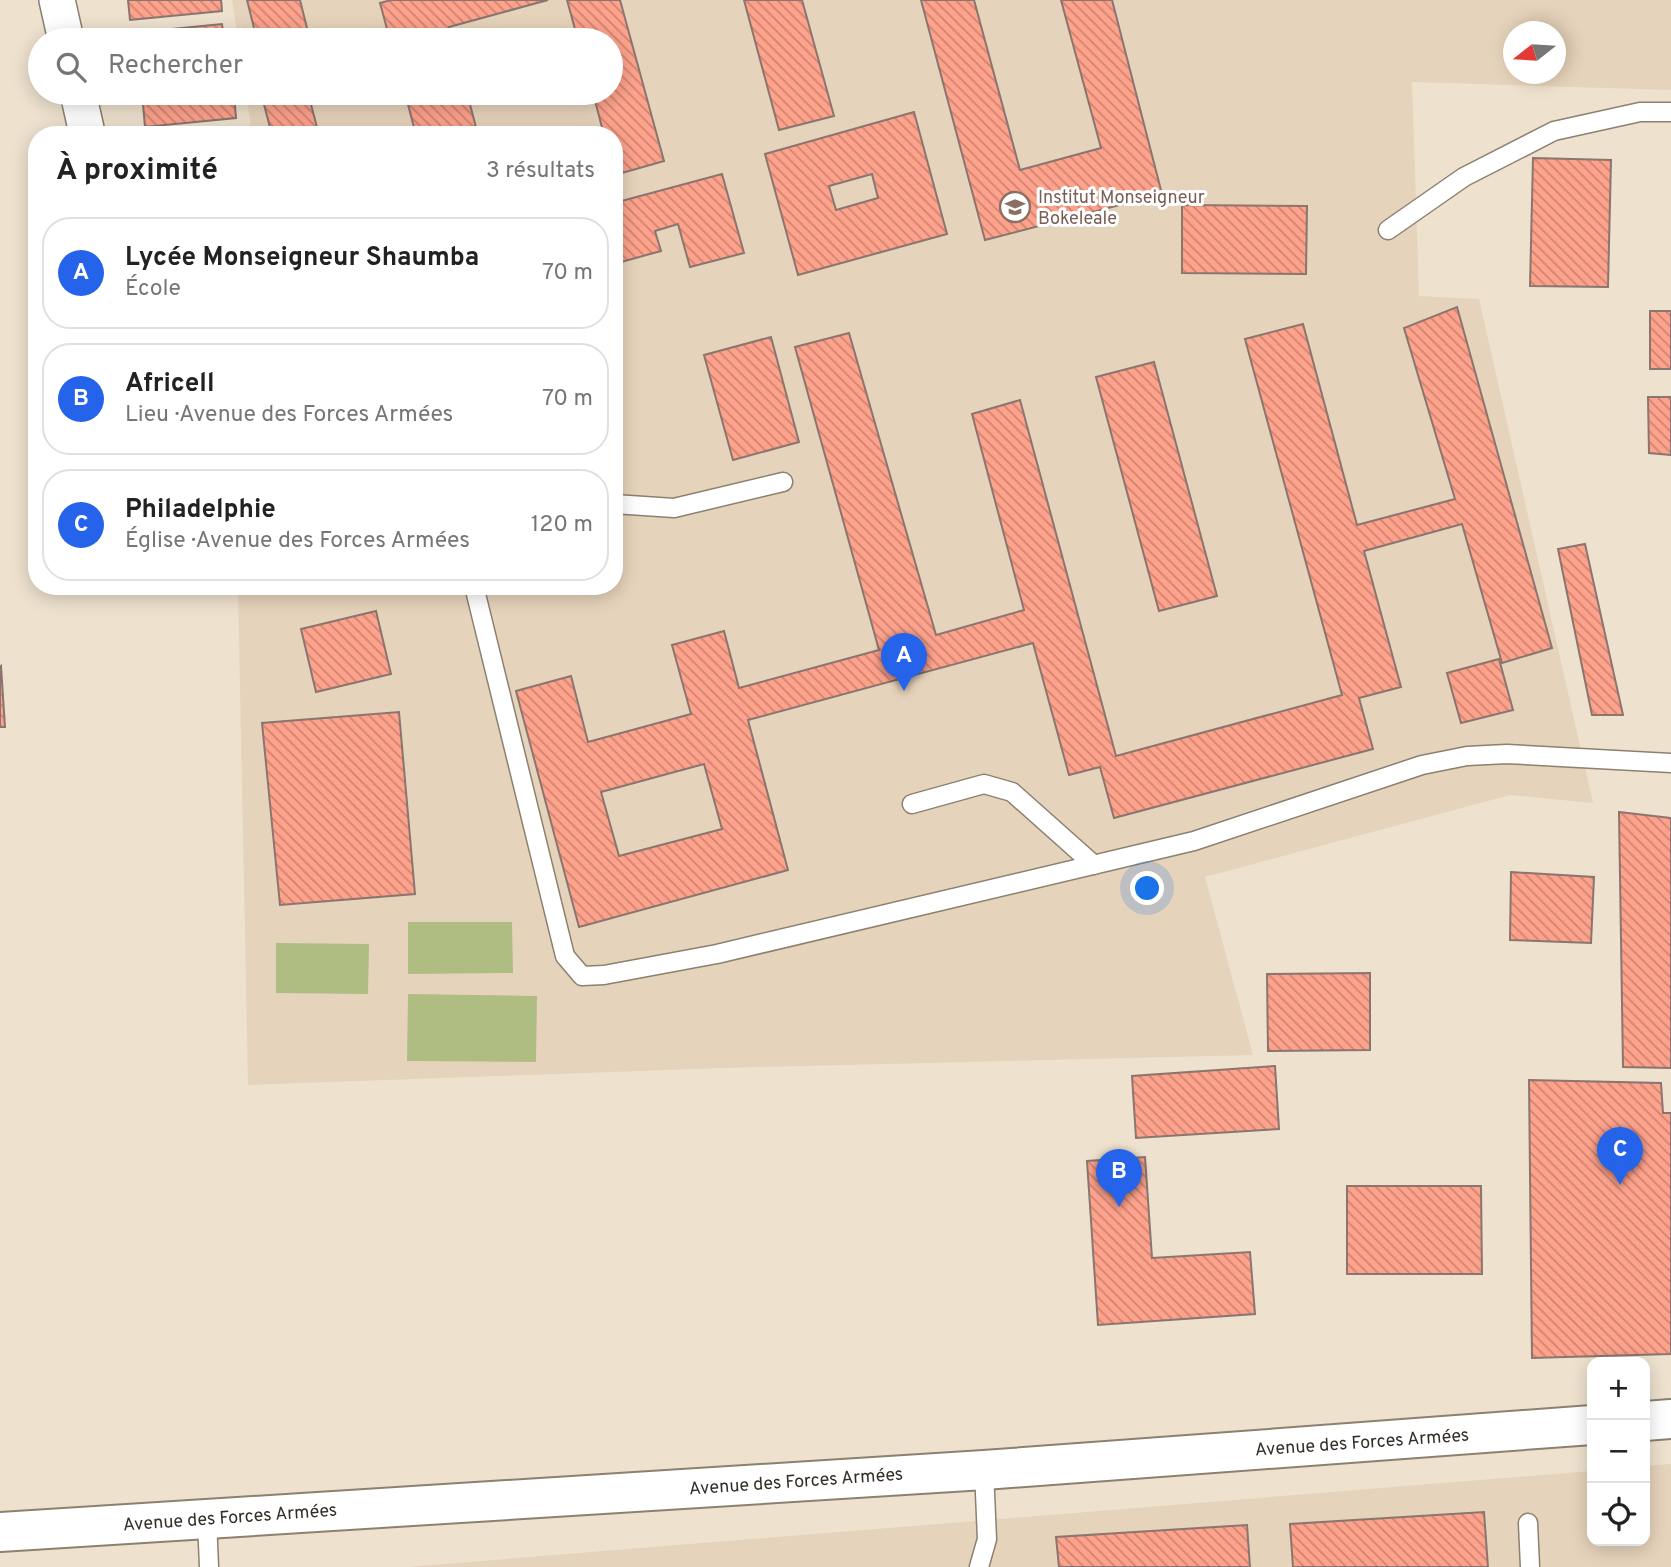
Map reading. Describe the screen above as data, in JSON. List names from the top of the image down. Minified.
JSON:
{"streets":{"street":["Avenue des Forces Armées"]},"places":{"school or university":["Institut Monseigneur Bokeleale"]},"north":"left","page":{"search":"Rechercher","heading":["À proximité","3 résultats"],"list":[{"mark":"A","name":"Lycée Monseigneur Shaumba","note":"École","value":"70 m"},{"mark":"B","name":"Africell","note":"Lieu · Avenue des Forces Armées","value":"70 m"},{"mark":"C","name":"Philadelphie","note":"Église · Avenue des Forces Armées","value":"120 m"}],"pins":["A","C","B"],"map_buttons":["+","−"]}}
